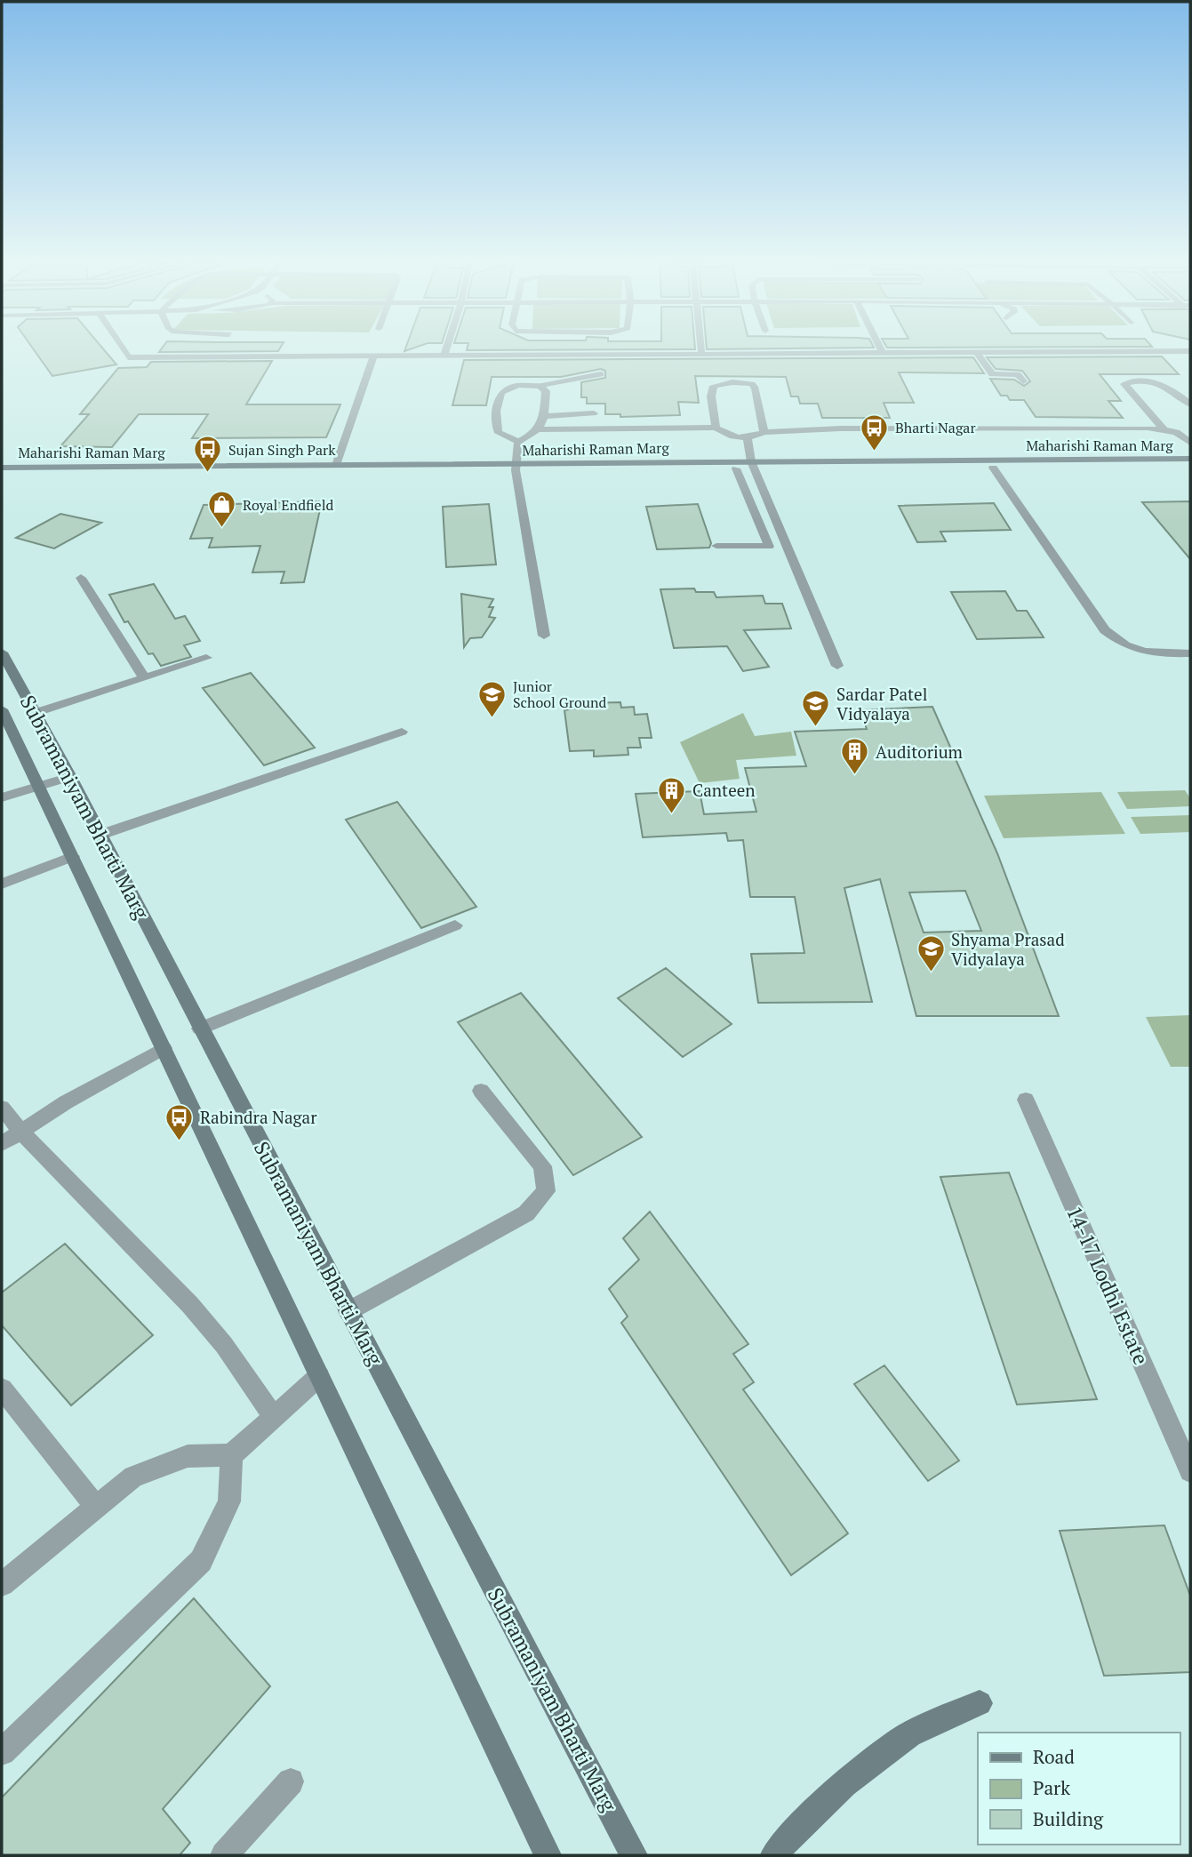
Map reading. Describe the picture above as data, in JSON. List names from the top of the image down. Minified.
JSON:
{"streets":{"main road":["Maharishi Raman Marg","Subramaniyam Bharti Marg"],"street":["14-17 Lodhi Estate"]},"places":{"bus stop":["Bharti Nagar","Sujan Singh Park","Rabindra Nagar"],"shop":["Royal Endfield"],"school or university":["Junior School Ground","Sardar Patel Vidyalaya","Shyama Prasad Vidyalaya"],"building":["Auditorium","Canteen"]},"legend":["Road","Park","Building"]}
